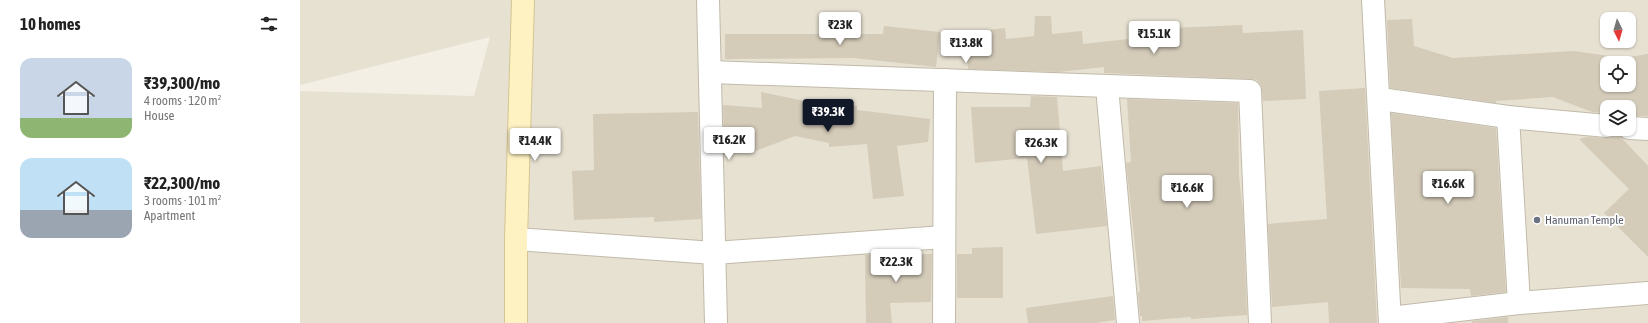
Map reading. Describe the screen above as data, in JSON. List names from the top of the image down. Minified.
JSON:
{"places":["Hanuman Temple"],"north":"bottom","page":{"heading":"10 homes","price":["₹23K","₹15.1K","₹13.8K","₹39.3K","₹16.2K","₹14.4K","₹26.3K","₹16.6K","₹16.6K","₹22.3K"],"list":[{"name":"₹39,300/mo","note":"4 rooms · 120 m² · House"},{"name":"₹22,300/mo","note":"3 rooms · 101 m² · Apartment"}]}}
